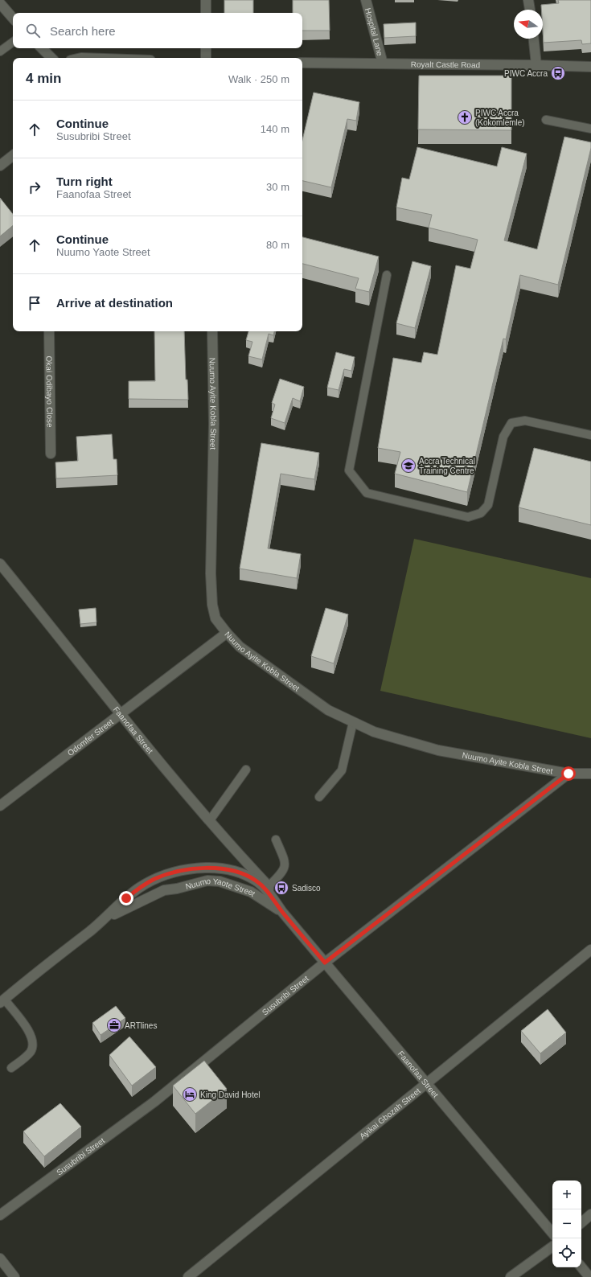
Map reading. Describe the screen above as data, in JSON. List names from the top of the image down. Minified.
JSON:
{"streets":{"street":["Hospital Lane","Royalt Castle Road","Okai Odibayo Close","Nuumo Ayite Kobla Street","Faanofaa Street","Odomfer Street","Nuumo Yaote Street","Susubribi Street","Ayikai Gbozah Street"]},"crossings":[["Hospital Lane","Royalt Castle Road"],["Nuumo Ayite Kobla Street","Odomfer Street"],["Nuumo Ayite Kobla Street","Susubribi Street"],["Faanofaa Street","Odomfer Street"],["Faanofaa Street","Nuumo Yaote Street"],["Faanofaa Street","Susubribi Street"],["Faanofaa Street","Ayikai Gbozah Street"]],"places":{"bus stop":["PIWC Accra","Sadisco"],"church":["PIWC Accra (Kokomlemle)"],"school or university":["Accra Technical Training Centre"],"office":["ARTlines"],"hotel":["King David Hotel"]},"north":"left","page":{"search":"Search here","heading":["4 min","Walk · 250 m"],"list":[["Continue","Susubribi Street","140 m"],["Turn right","Faanofaa Street","30 m"],["Continue","Nuumo Yaote Street","80 m"],"Arrive at destination"],"map_buttons":["+","−"]}}
